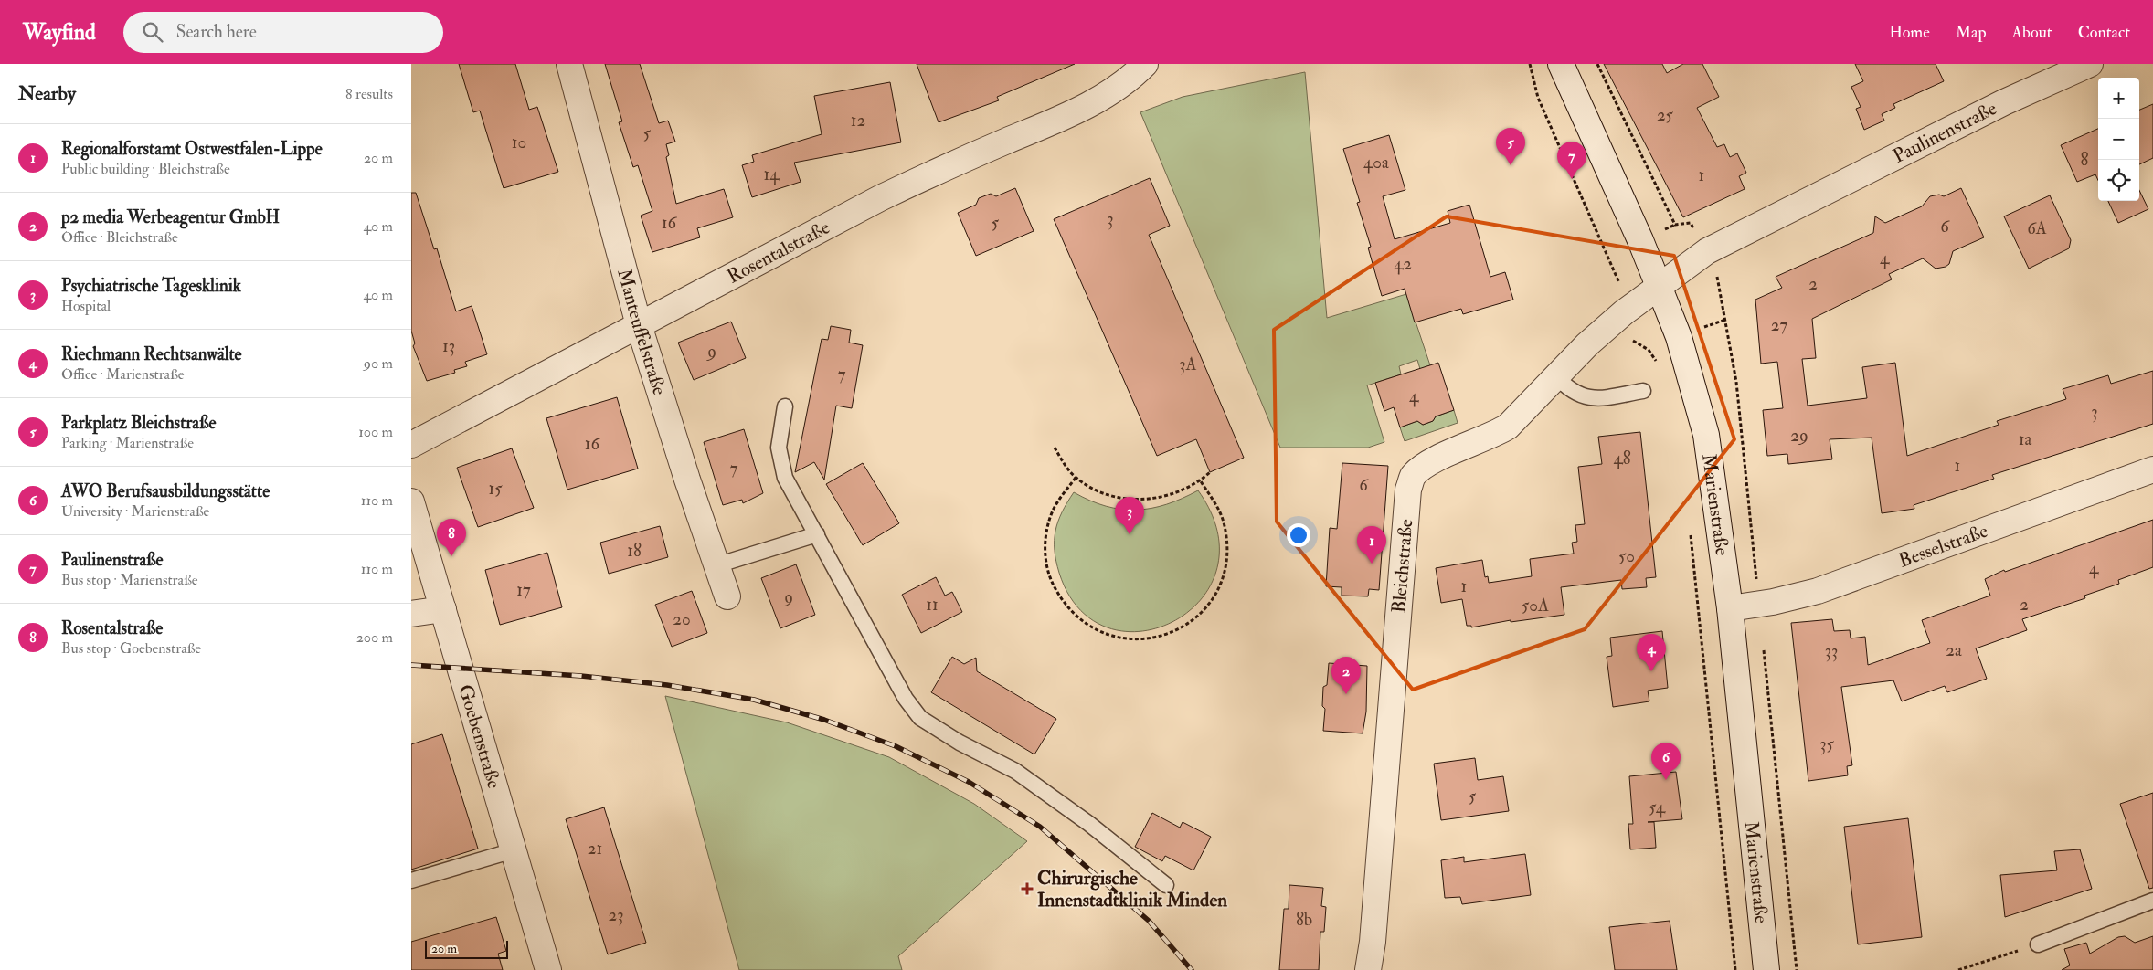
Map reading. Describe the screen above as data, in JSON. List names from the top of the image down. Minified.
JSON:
{"streets":{"street":["Paulinenstraße","Rosentalstraße","Manteuffelstraße","Marienstraße","Besselstraße","Bleichstraße","Goebenstraße"]},"crossings":[["Paulinenstraße","Marienstraße"],["Paulinenstraße","Bleichstraße"],["Rosentalstraße","Manteuffelstraße"],["Marienstraße","Besselstraße"],["Marienstraße","Bleichstraße"]],"places":{"health":["Chirurgische Innenstadtklinik Minden"]},"house_numbers":["25","12","5","10","8","40a","14","1","3","16","5","6","6A","4","42","2","27","13","9","3A","7","4","3","29","1a","16","48","1","7","6","15","18","50","4","1","17","9","11","2","50A","20","2a","33","35","5","54","21","23","8b"],"scale_bar":"20 m","page":{"header":"Wayfind","search":"Search here","nav":["Home","Map","About","Contact"],"heading":["Nearby","8 results"],"map_buttons":["+","−"],"list":[{"mark":"1","name":"Regionalforstamt Ostwestfalen-Lippe","note":"Public building · Bleichstraße","value":"20 m"},{"mark":"2","name":"p2 media Werbeagentur GmbH","note":"Office · Bleichstraße","value":"40 m"},{"mark":"3","name":"Psychiatrische Tagesklinik","note":"Hospital","value":"40 m"},{"mark":"4","name":"Riechmann Rechtsanwälte","note":"Office · Marienstraße","value":"90 m"},{"mark":"5","name":"Parkplatz Bleichstraße","note":"Parking · Marienstraße","value":"100 m"},{"mark":"6","name":"AWO Berufsausbildungsstätte","note":"University · Marienstraße","value":"110 m"},{"mark":"7","name":"Paulinenstraße","note":"Bus stop · Marienstraße","value":"110 m"},{"mark":"8","name":"Rosentalstraße","note":"Bus stop · Goebenstraße","value":"200 m"}],"pins":["5","7","3","8","1","4","2","6"],"scale":"20 m"}}
